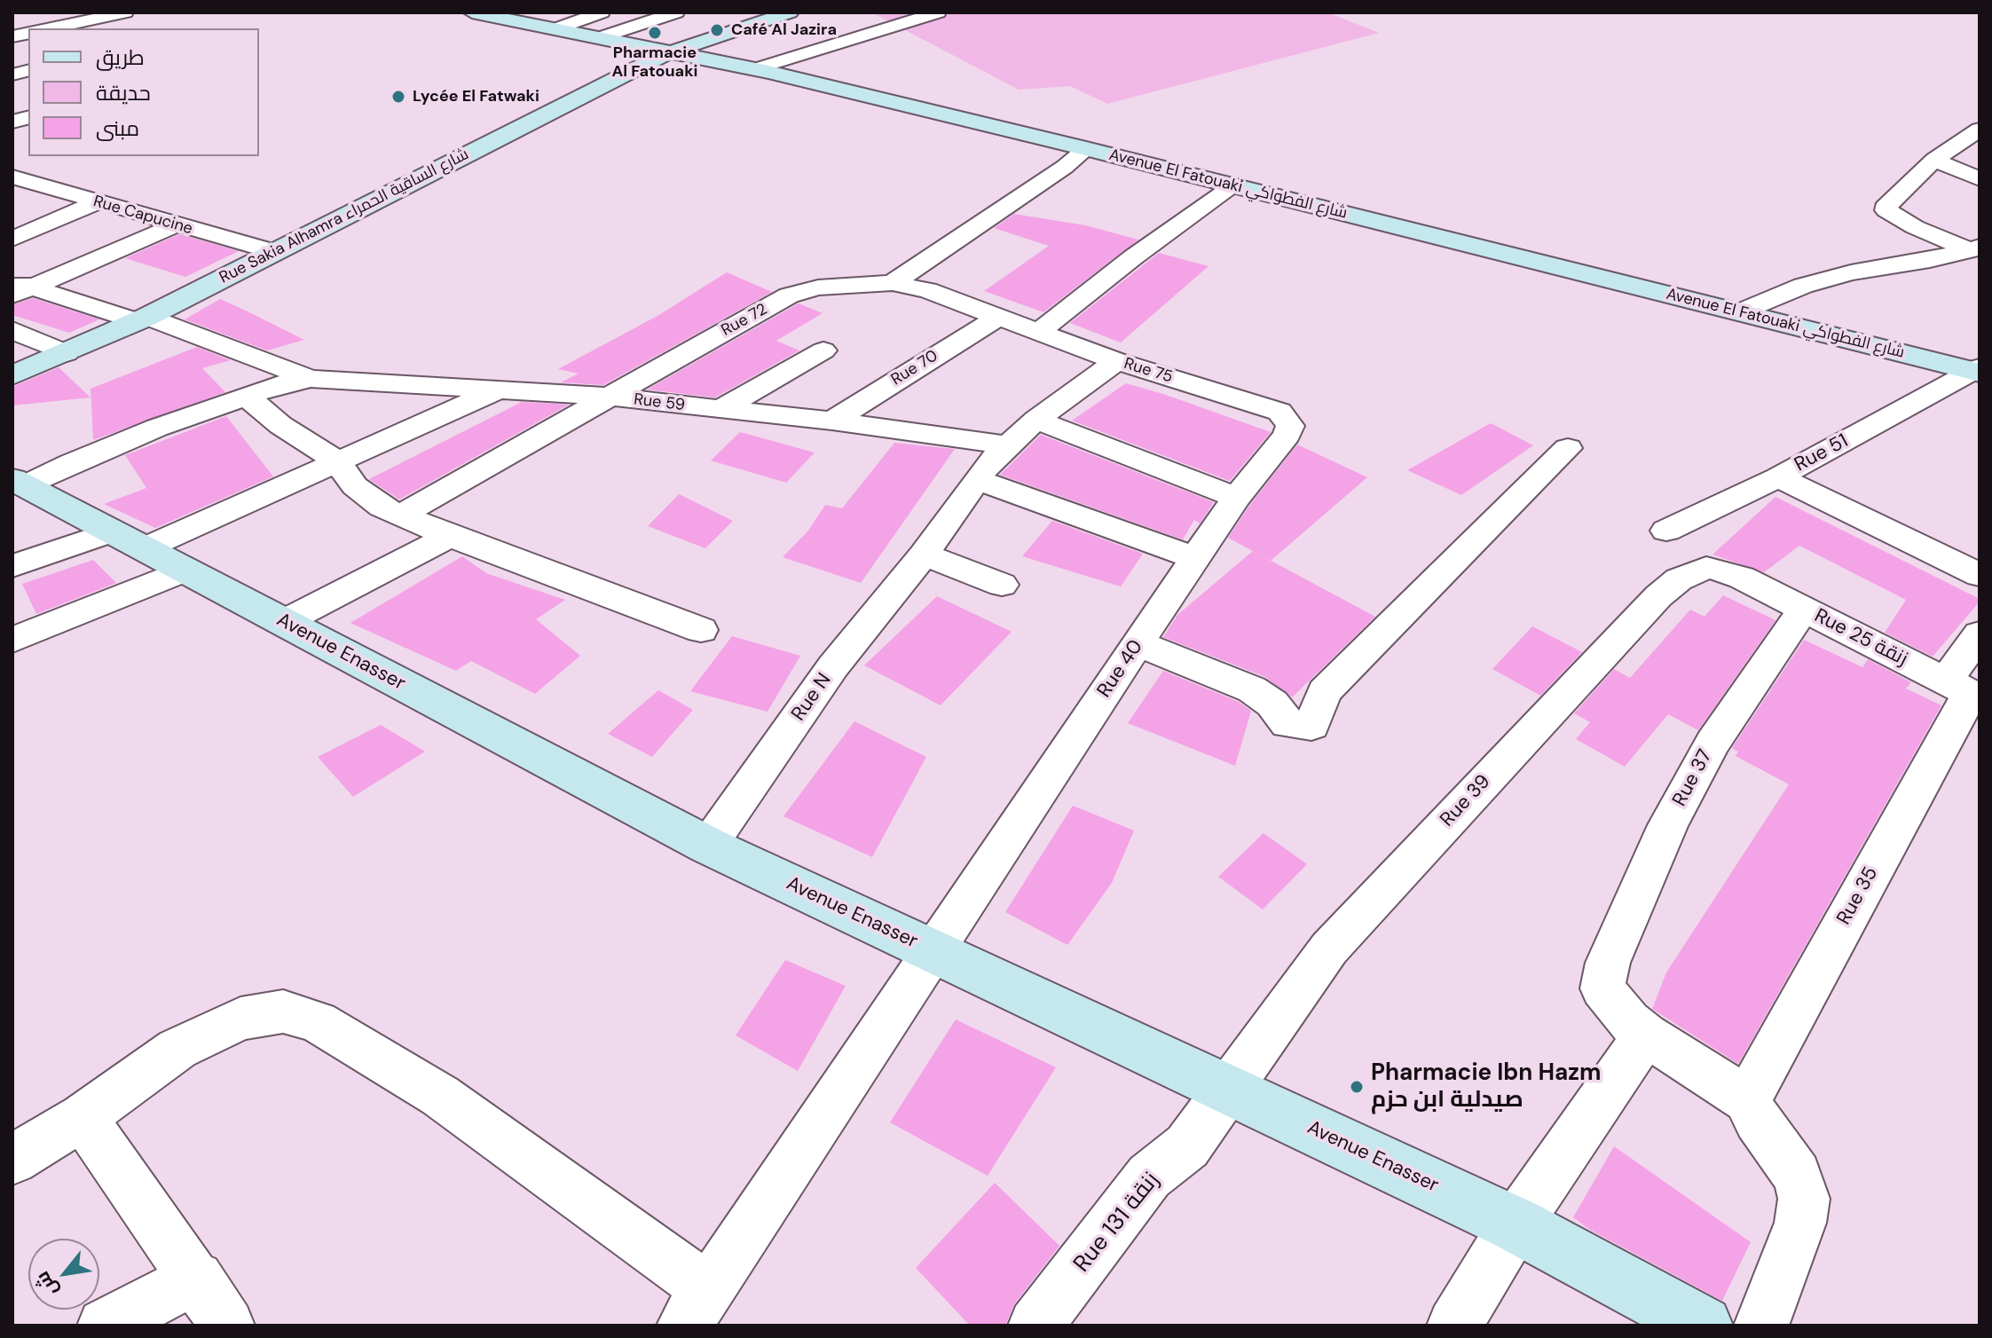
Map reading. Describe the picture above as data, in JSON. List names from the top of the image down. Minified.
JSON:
{"streets":{"street":["Avenue El Fatouaki شارع الفطواكي","Rue Capucine","Rue Sakia Alhamra شارع الساقية الحمراء","Rue 72","Rue 70","Rue 75","Rue 59","Rue 51","Rue 25 زنقة","Avenue Enasser","Rue 40","Rue N","Rue 37","Rue 39","Rue 35","Rue 131 زنقة"]},"crossings":[["Avenue El Fatouaki شارع الفطواكي","Rue Sakia Alhamra شارع الساقية الحمراء"],["Avenue El Fatouaki شارع الفطواكي","Rue 51"],["Rue Capucine","Rue Sakia Alhamra شارع الساقية الحمراء"],["Rue 72","Rue 75"],["Rue 72","Rue 59"],["Rue 70","Rue 75"],["Rue 70","Rue 59"],["Rue 75","Rue 40"],["Rue 75","Rue N"],["Rue 59","Rue N"],["Rue 25 زنقة","Rue 37"],["Rue 25 زنقة","Rue 39"],["Rue 25 زنقة","Rue 35"],["Avenue Enasser","Rue 40"],["Avenue Enasser","Rue N"],["Avenue Enasser","Rue 39"],["Avenue Enasser","Rue 131 زنقة"],["Rue 39","Rue 131 زنقة"]],"places":["Café Al Jazira","Pharmacie Al Fatouaki","Lycée El Fatwaki","Pharmacie Ibn Hazm صيدلية ابن حزم"],"legend":["طريق","حديقة","مبنى"],"north":"bottom left"}
